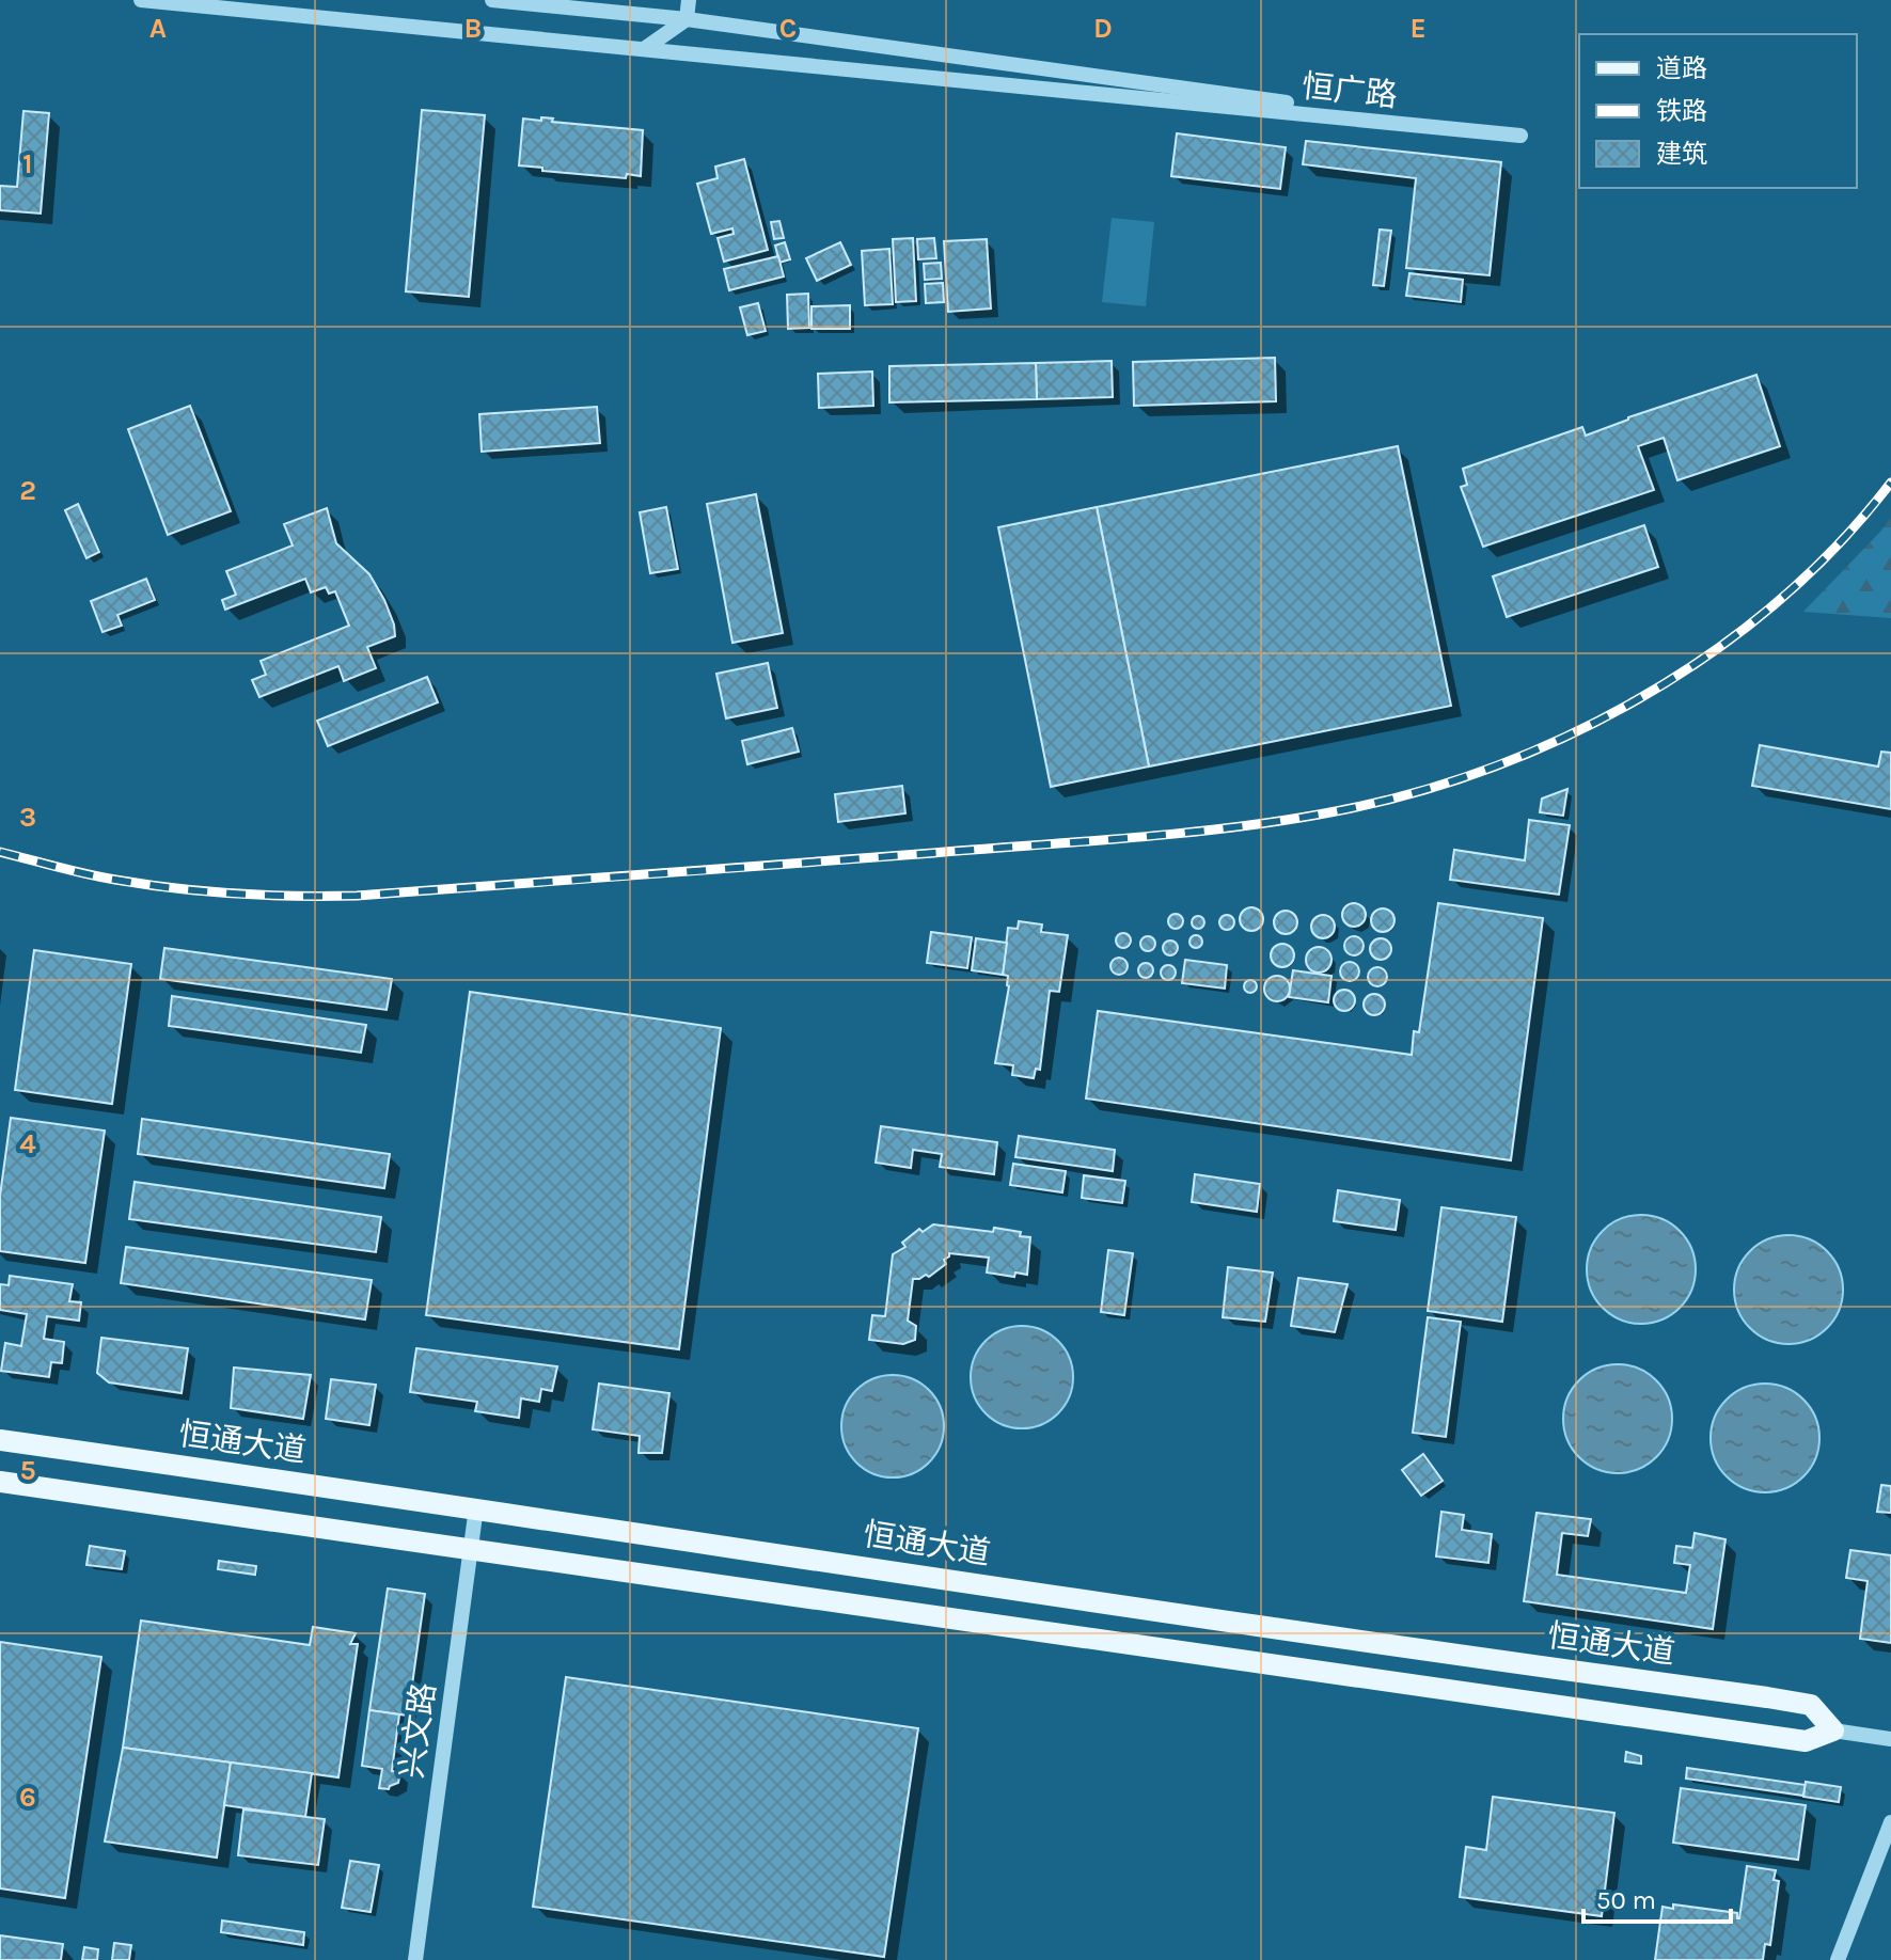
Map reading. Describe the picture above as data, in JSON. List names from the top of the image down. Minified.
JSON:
{"streets":{"main road":["恒通大道"],"street":["恒广路","兴文路"]},"crossings":[["恒通大道","兴文路"]],"legend":["道路","铁路","建筑"],"scale_bar":"50 m","grid":{"columns":["A","B","C","D","E"],"rows":["1","2","3","4","5","6"]}}
